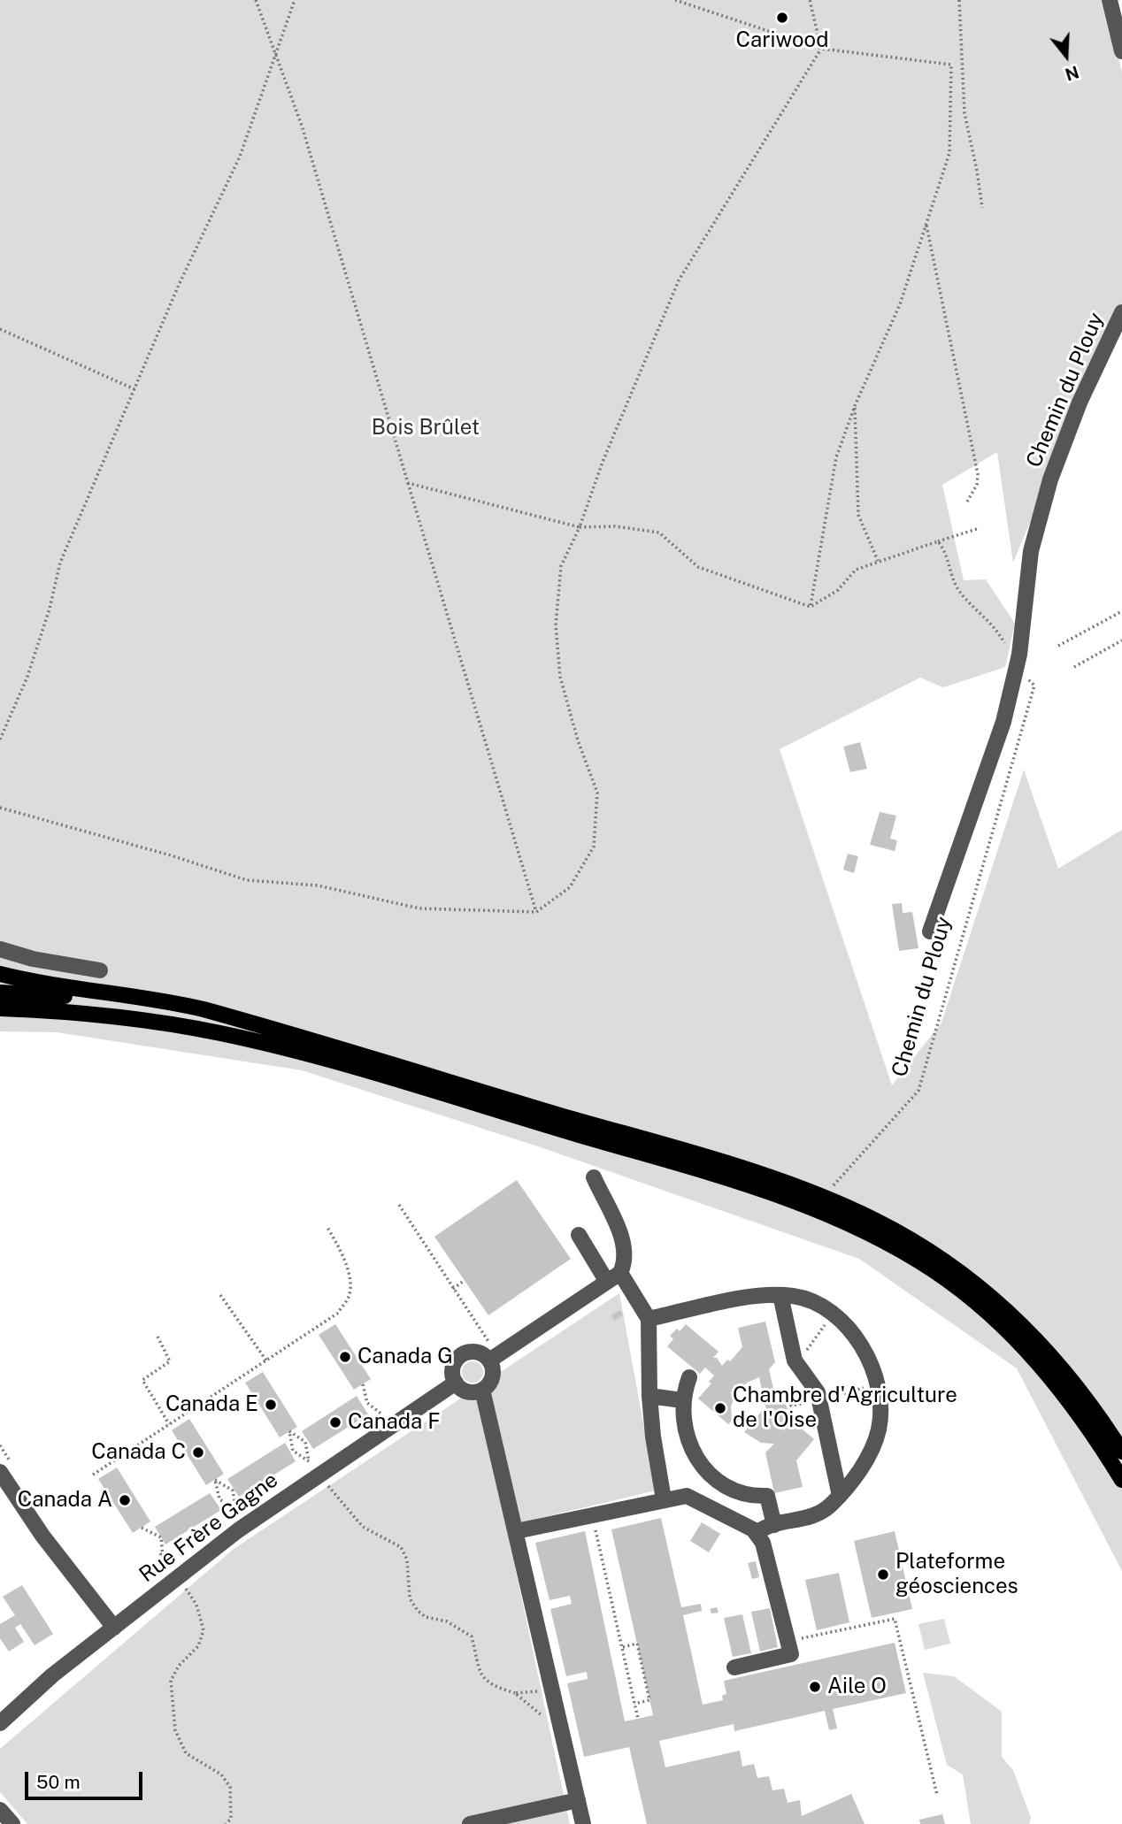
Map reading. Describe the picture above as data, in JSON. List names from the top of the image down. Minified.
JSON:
{"streets":{"street":["Chemin du Plouy","Rue Frère Gagne"]},"parks":["Bois Brûlet"],"places":["Cariwood","Canada G","Canada E","Chambre d'Agriculture de l'Oise","Canada F","Canada C","Canada A","Plateforme géosciences","Aile O"],"scale_bar":"50 m","north":"bottom"}
